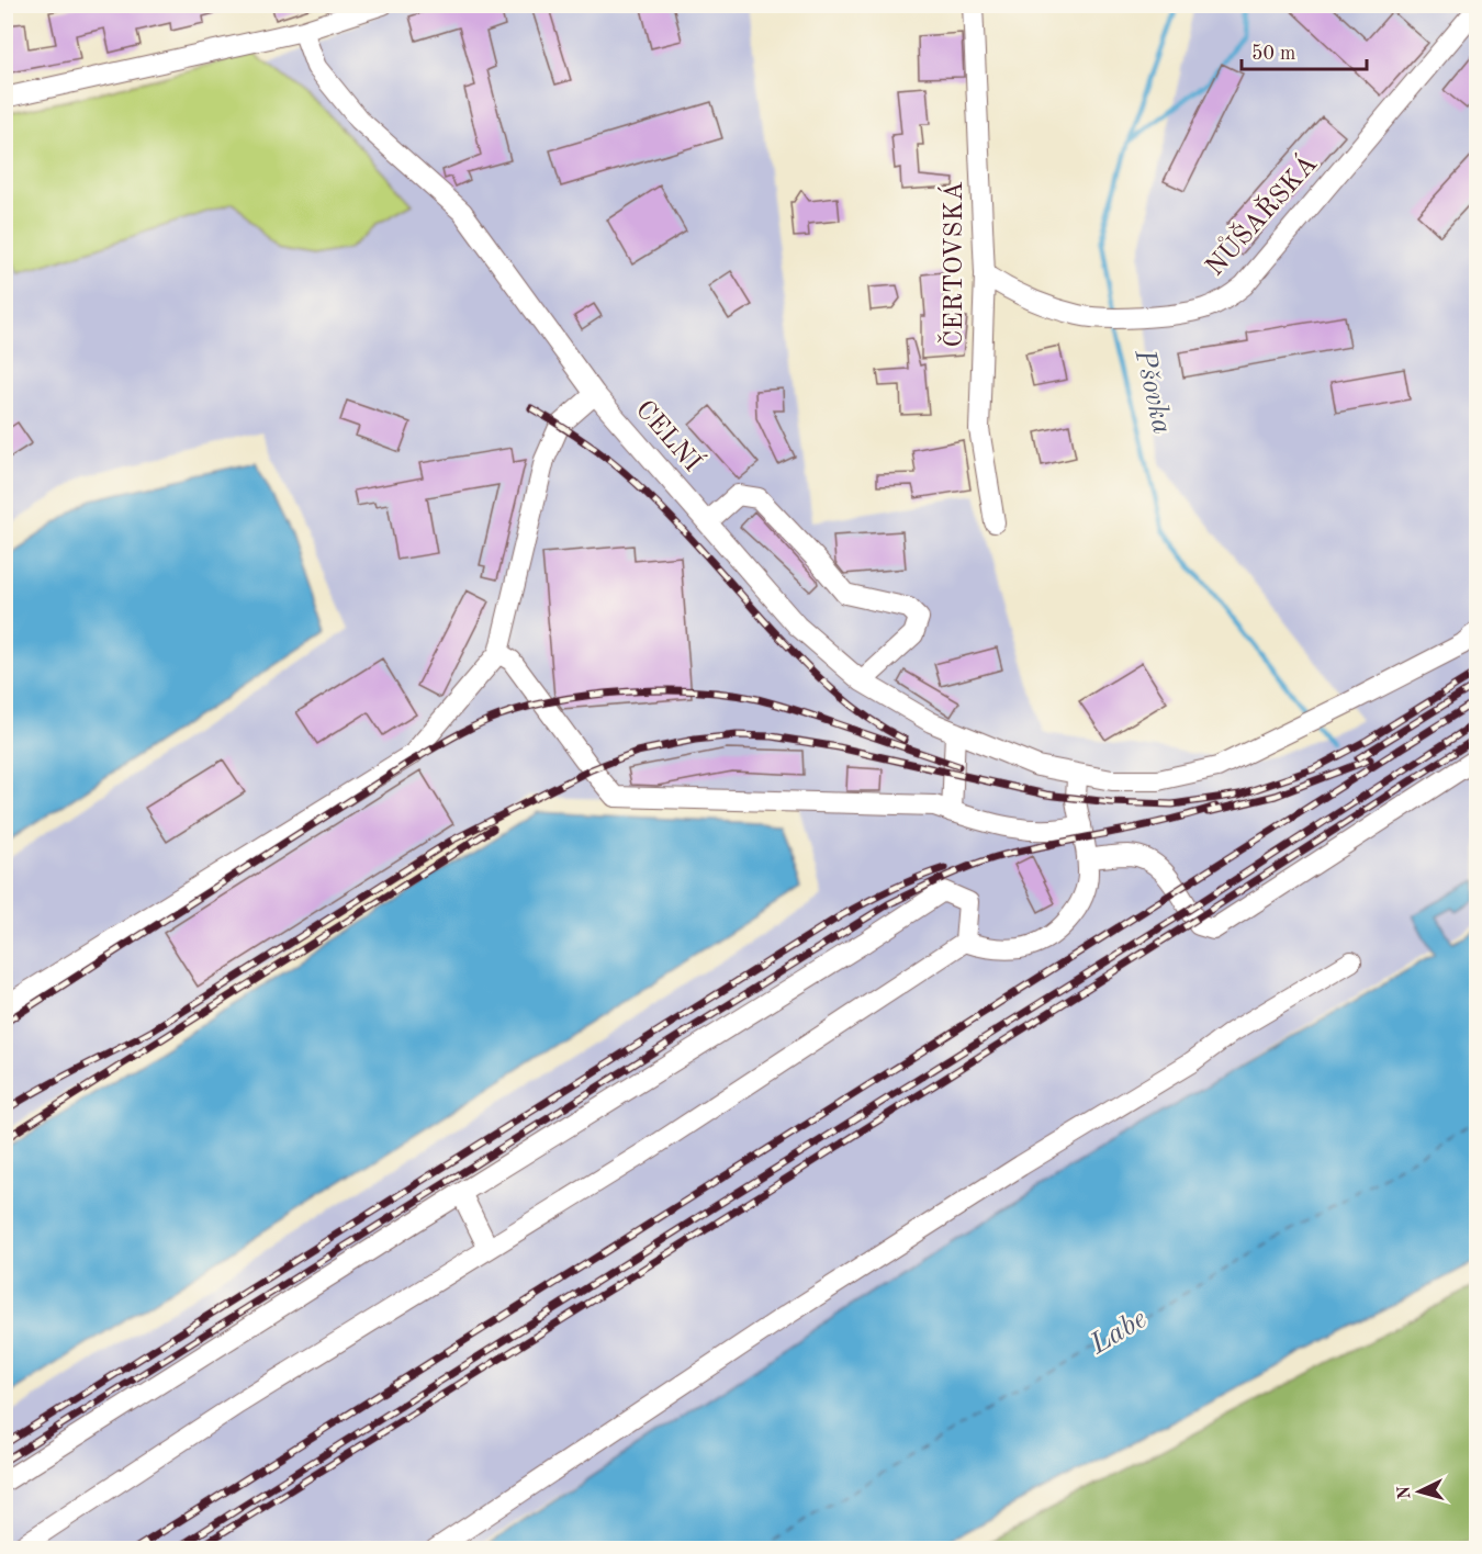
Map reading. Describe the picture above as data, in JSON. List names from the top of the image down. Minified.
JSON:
{"streets":{"street":["NŮŠAŘSKÁ","ČERTOVSKÁ","CELNÍ"]},"crossings":[["NŮŠAŘSKÁ","ČERTOVSKÁ"]],"water":["Pšovka","Labe"],"scale_bar":"50 m","north":"left"}
